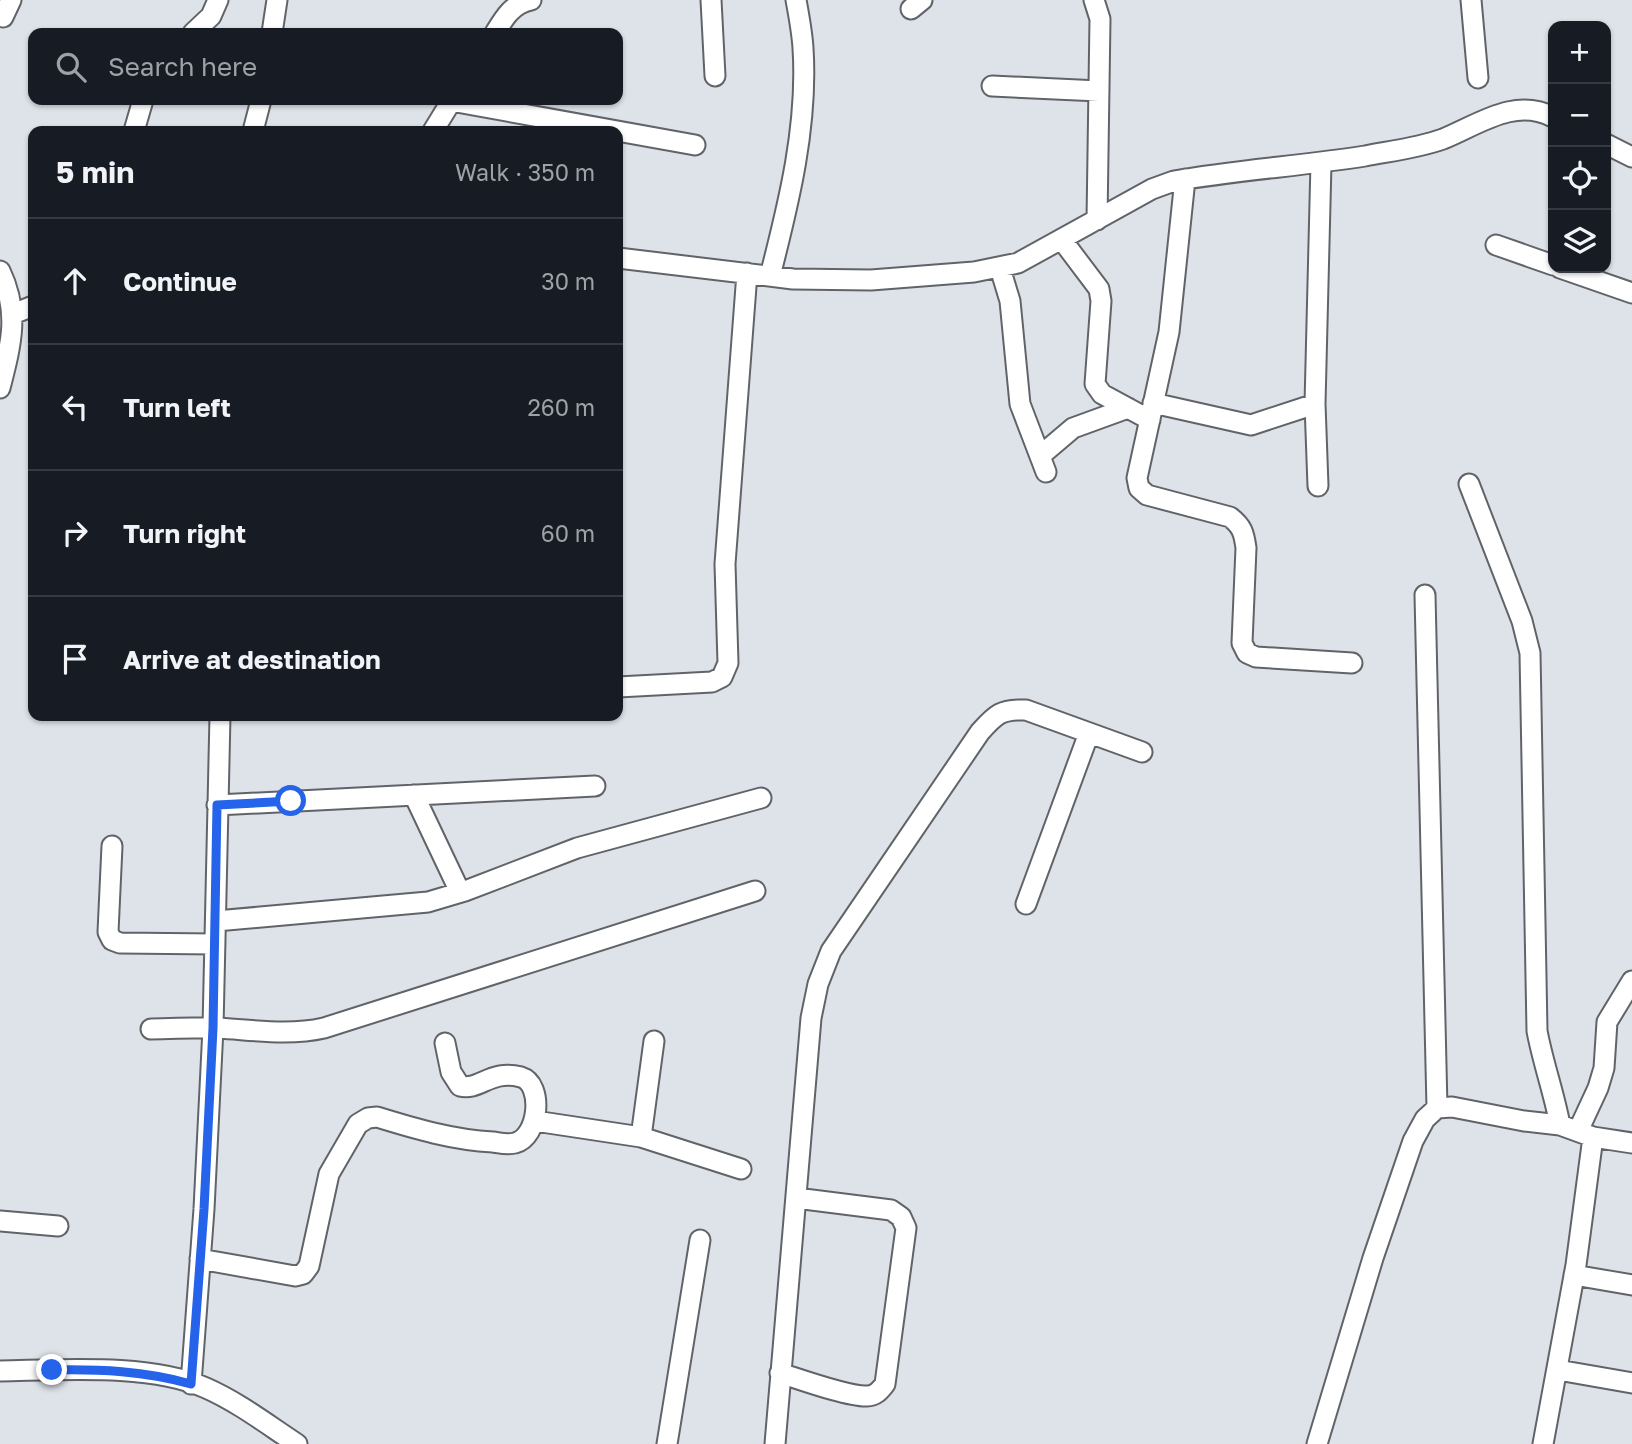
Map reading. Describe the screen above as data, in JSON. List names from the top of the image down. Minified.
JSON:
{"page":{"map_buttons":["+","−"],"search":"Search here","heading":["5 min","Walk · 350 m"],"list":[["Continue","30 m"],["Turn left","260 m"],["Turn right","60 m"],"Arrive at destination"]}}
